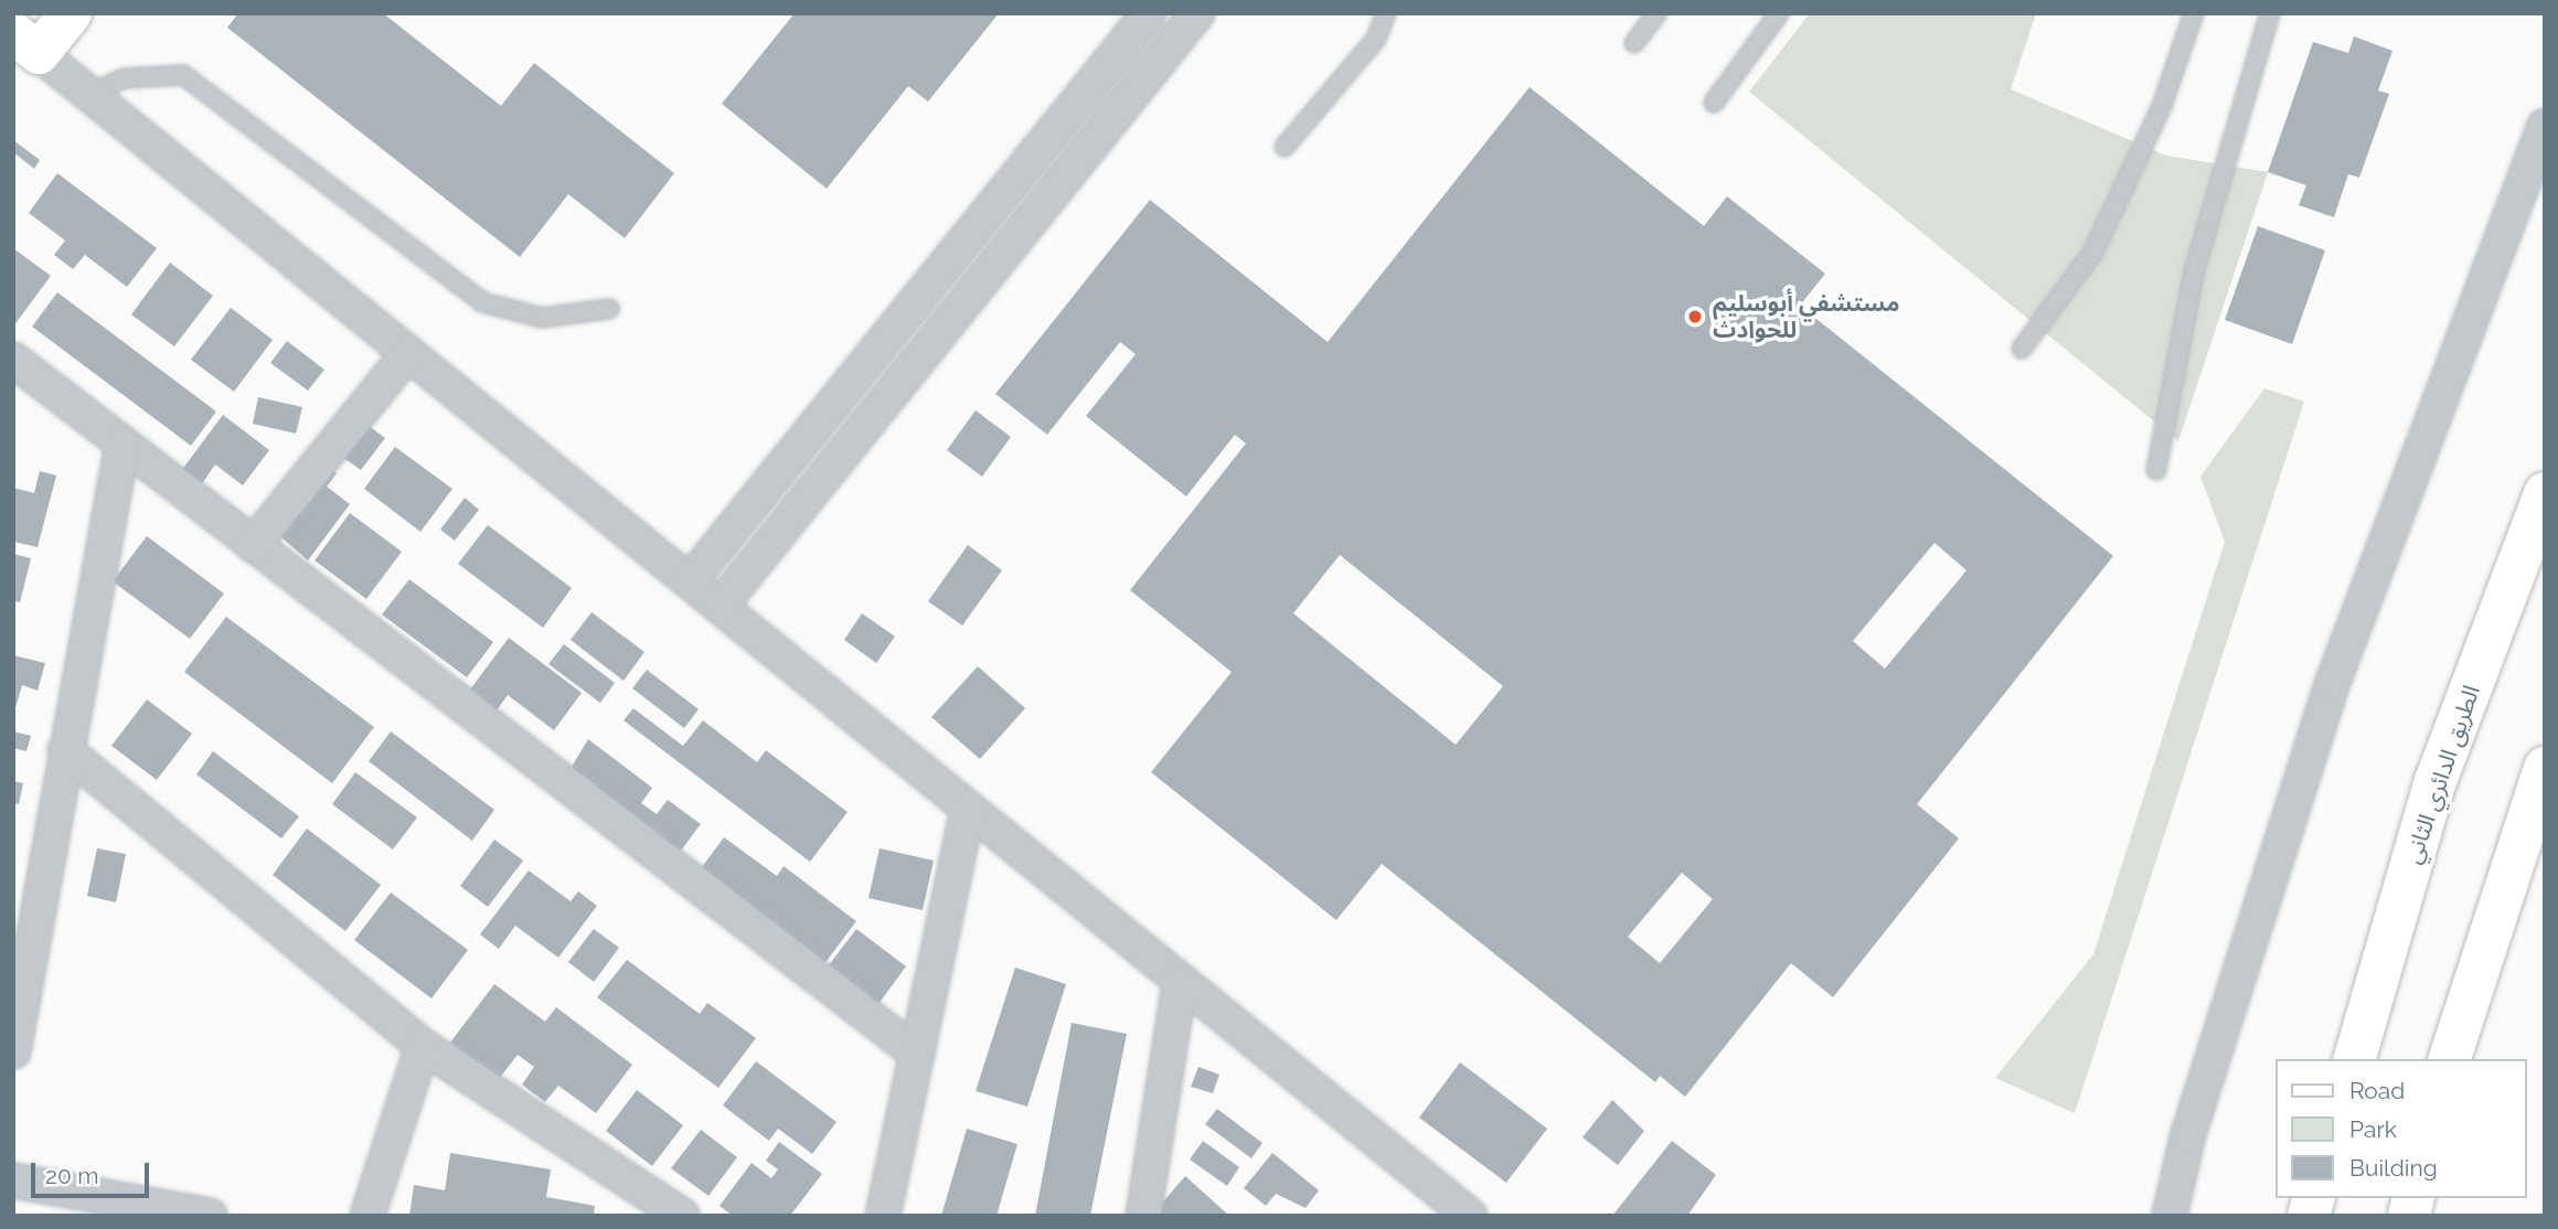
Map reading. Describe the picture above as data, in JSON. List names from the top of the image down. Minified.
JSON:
{"streets":{"main road":["الطريق الدائري الثاني"]},"places":["مستشفي أبوسليم للحوادث"],"legend":["Road","Park","Building"],"scale_bar":"20 m"}
